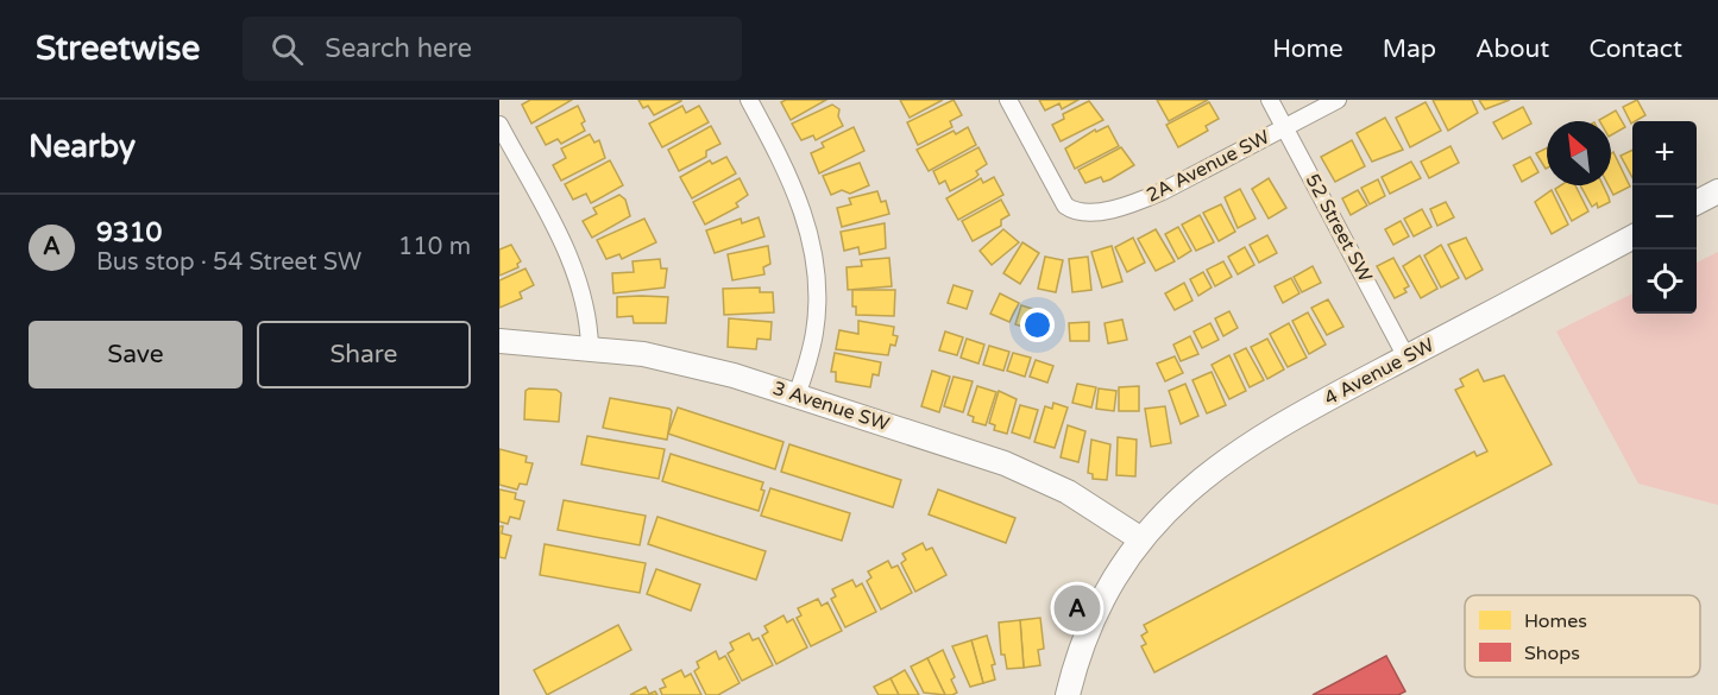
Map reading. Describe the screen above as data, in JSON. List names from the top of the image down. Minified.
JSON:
{"streets":{"street":["2A Avenue SW","52 Street SW","4 Avenue SW","3 Avenue SW"]},"crossings":[["2A Avenue SW","52 Street SW"],["52 Street SW","4 Avenue SW"],["4 Avenue SW","3 Avenue SW"]],"legend":["Homes","Shops"],"north":"top left","page":{"header":"Streetwise","search":"Search here","nav":["Home","Map","About","Contact"],"heading":"Nearby","map_buttons":["+","−"],"list":[{"mark":"A","name":"9310","note":"Bus stop · 54 Street SW","value":"110 m"}],"buttons":["Save","Share"],"pins":"A"}}
